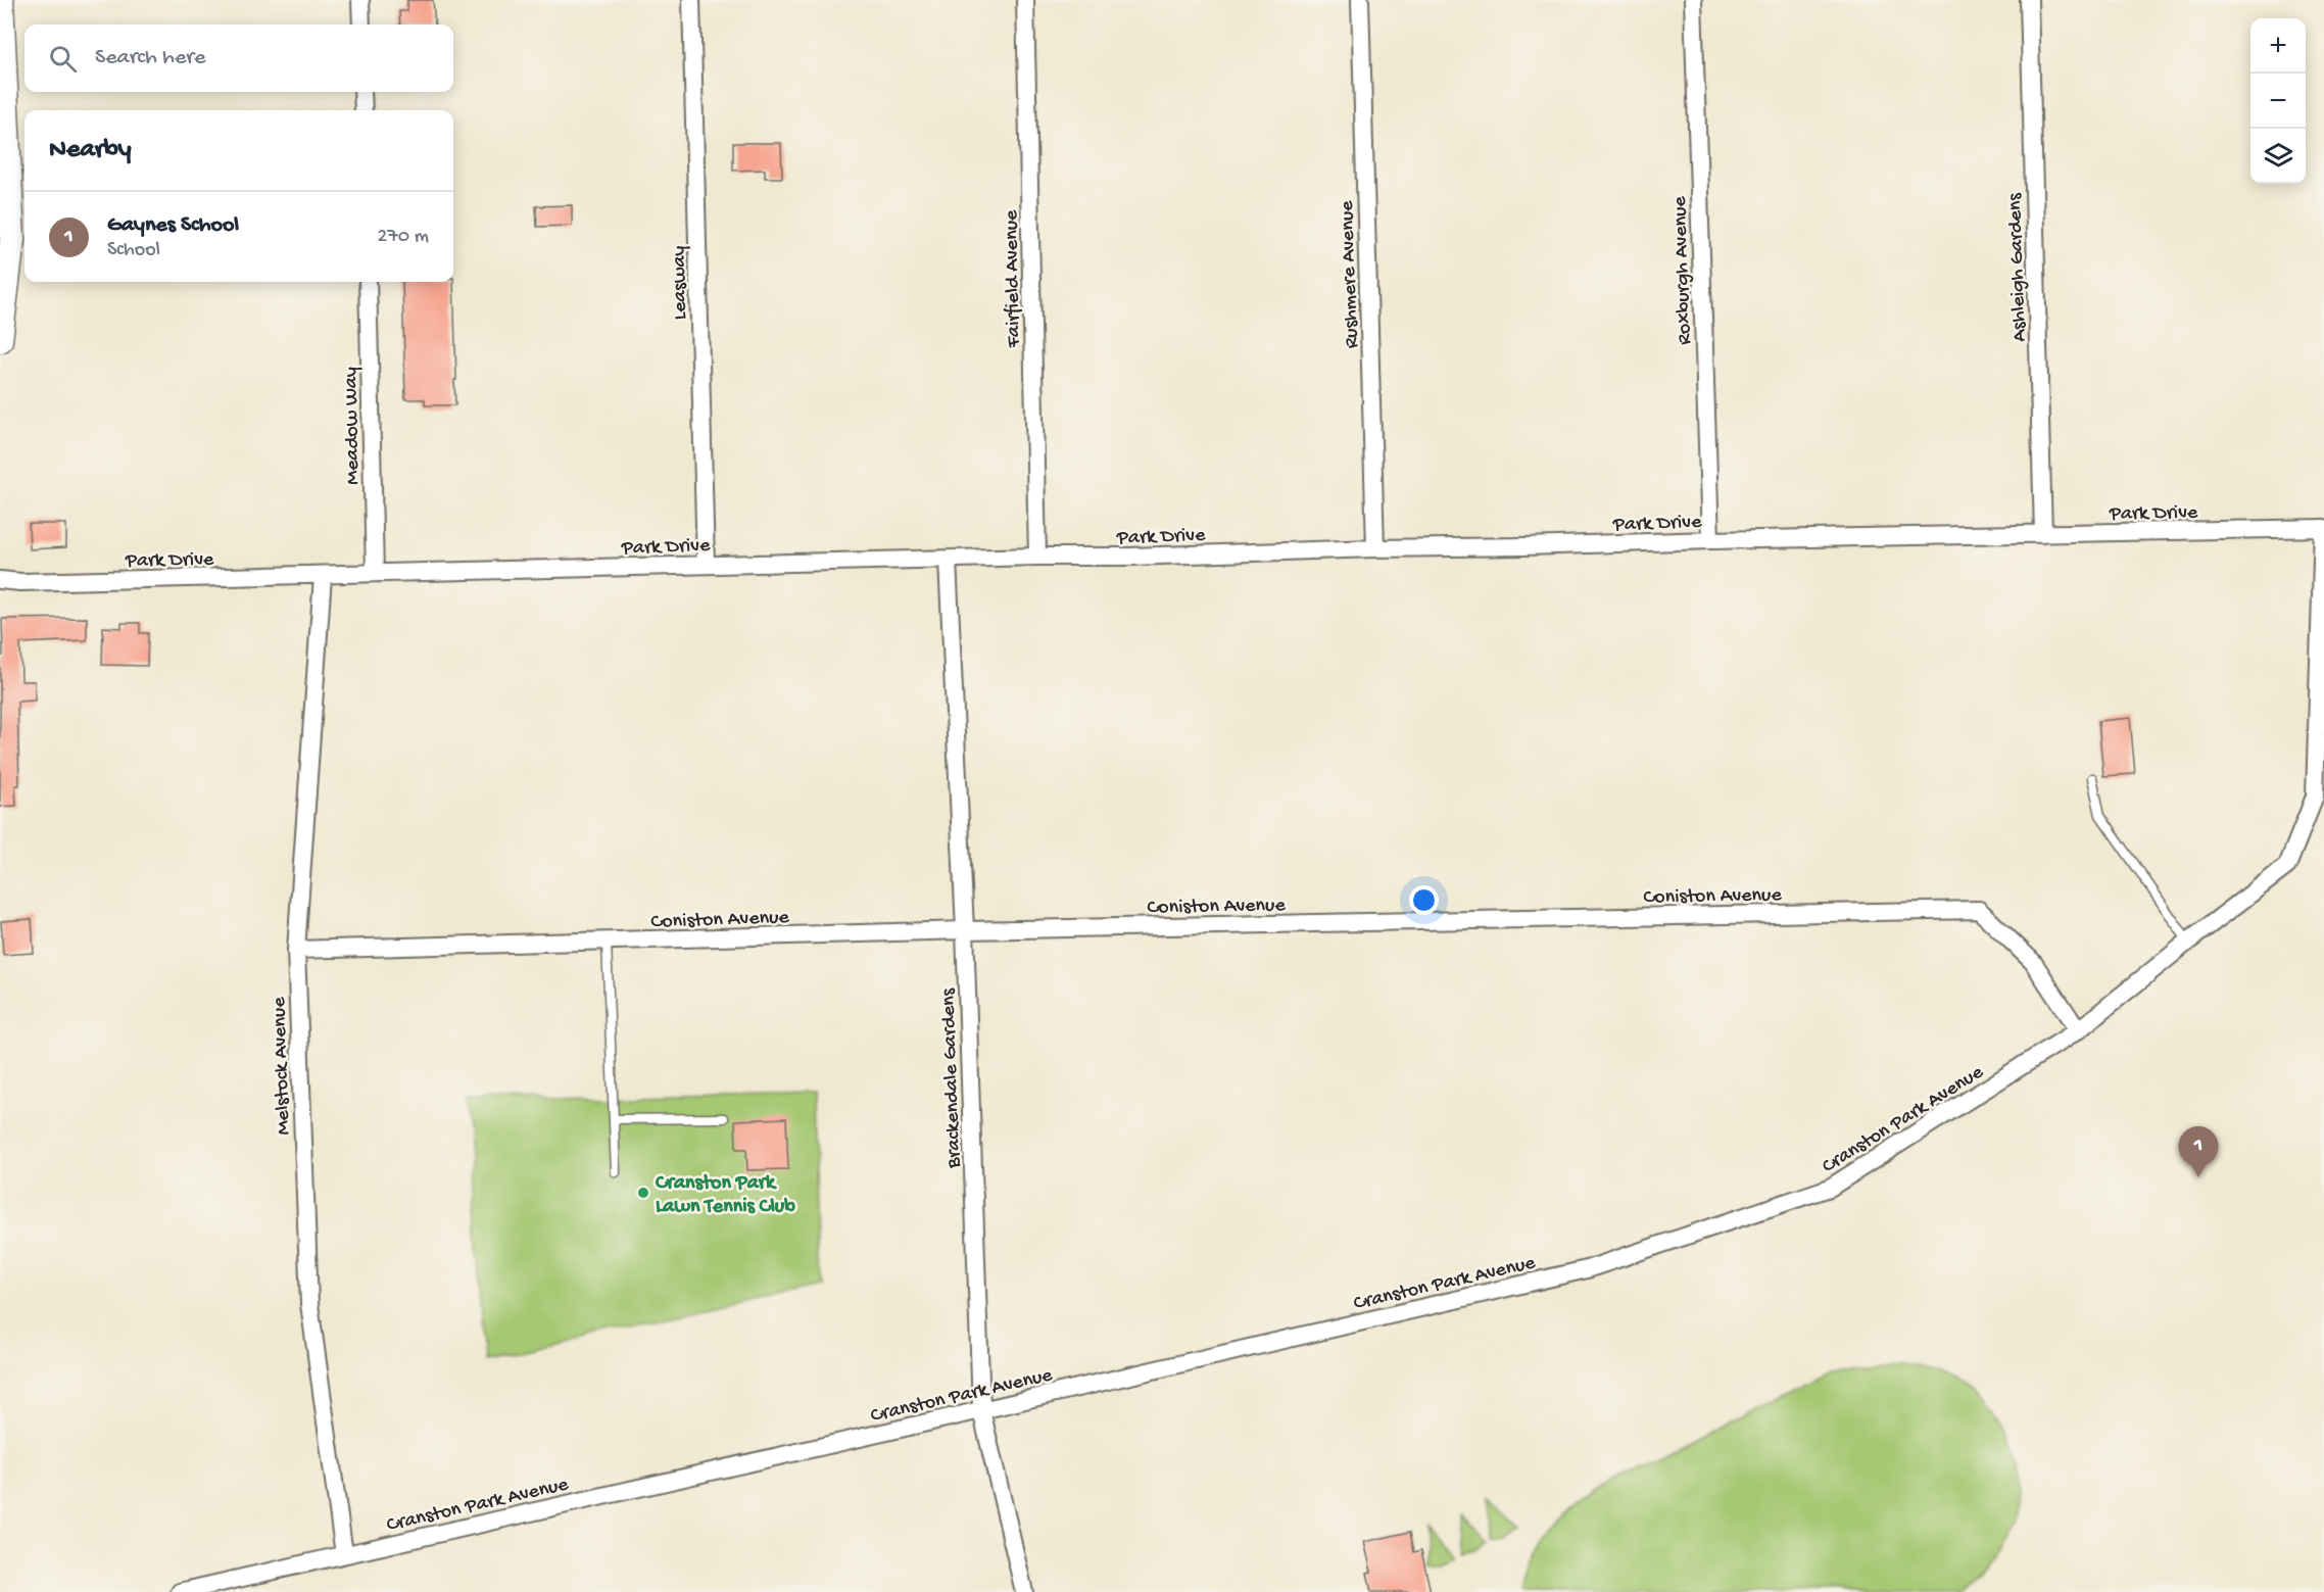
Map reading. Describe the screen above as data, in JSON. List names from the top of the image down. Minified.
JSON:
{"streets":{"street":["Ashleigh Gardens","Roxburgh Avenue","Rushmere Avenue","Fairfield Avenue","Leasway","Meadow Way","Park Drive","Coniston Avenue","Melstock Avenue","Brackendale Gardens","Cranston Park Avenue"]},"crossings":[["Ashleigh Gardens","Park Drive"],["Roxburgh Avenue","Park Drive"],["Rushmere Avenue","Park Drive"],["Fairfield Avenue","Park Drive"],["Leasway","Park Drive"],["Meadow Way","Park Drive"],["Park Drive","Melstock Avenue"],["Park Drive","Brackendale Gardens"],["Park Drive","Cranston Park Avenue"],["Coniston Avenue","Melstock Avenue"],["Coniston Avenue","Brackendale Gardens"],["Coniston Avenue","Cranston Park Avenue"],["Melstock Avenue","Cranston Park Avenue"],["Brackendale Gardens","Cranston Park Avenue"]],"places":["Cranston Park Lawn Tennis Club"],"page":{"map_buttons":["+","−"],"search":"Search here","heading":"Nearby","list":[{"mark":"1","name":"Gaynes School","note":"School","value":"270 m"}],"pins":"1"}}
